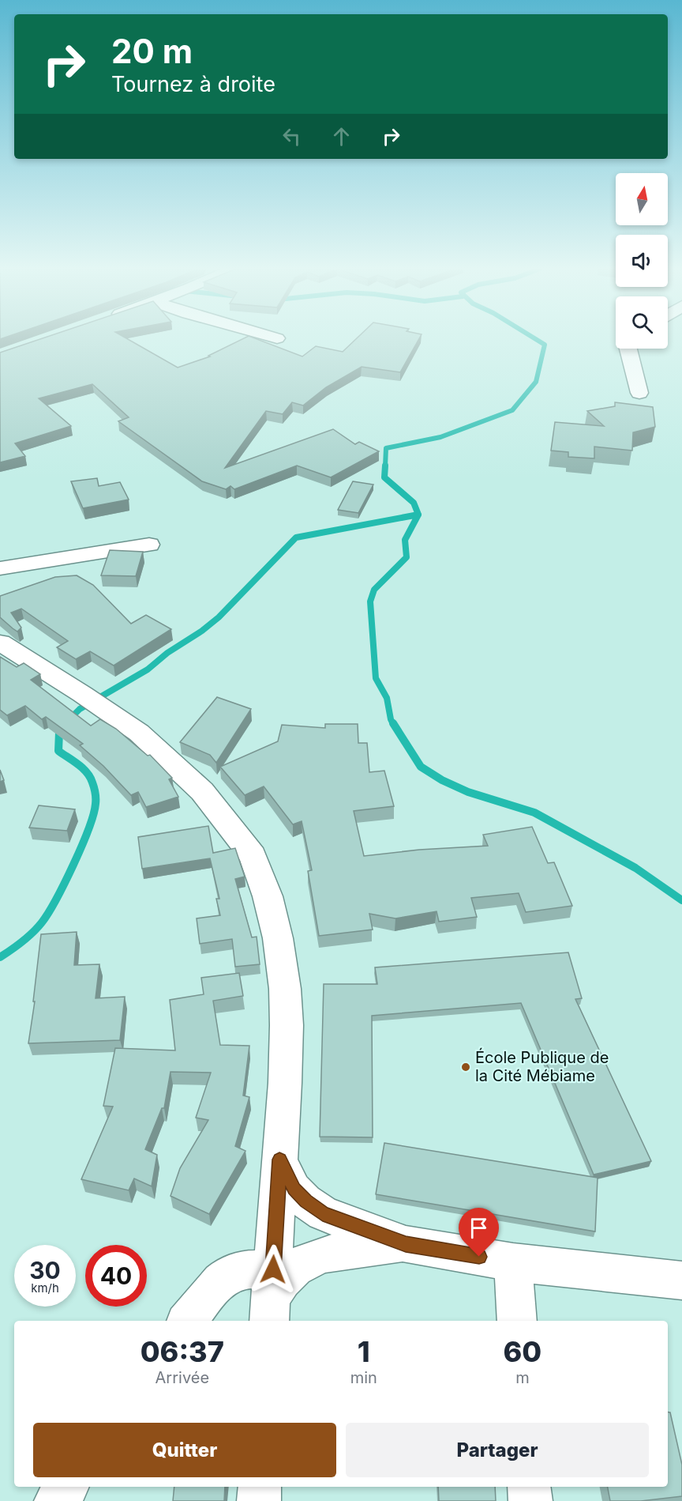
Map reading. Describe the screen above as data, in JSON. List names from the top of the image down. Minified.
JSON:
{"places":["École Publique de la Cité Mébiame"],"north":"top","page":{"turn":["20 m","Tournez à droite"],"speed":"30 km/h","limit":"40","eta":["06:37","Arrivée","1","min","60","m"],"buttons":["Quitter","Partager"]}}
